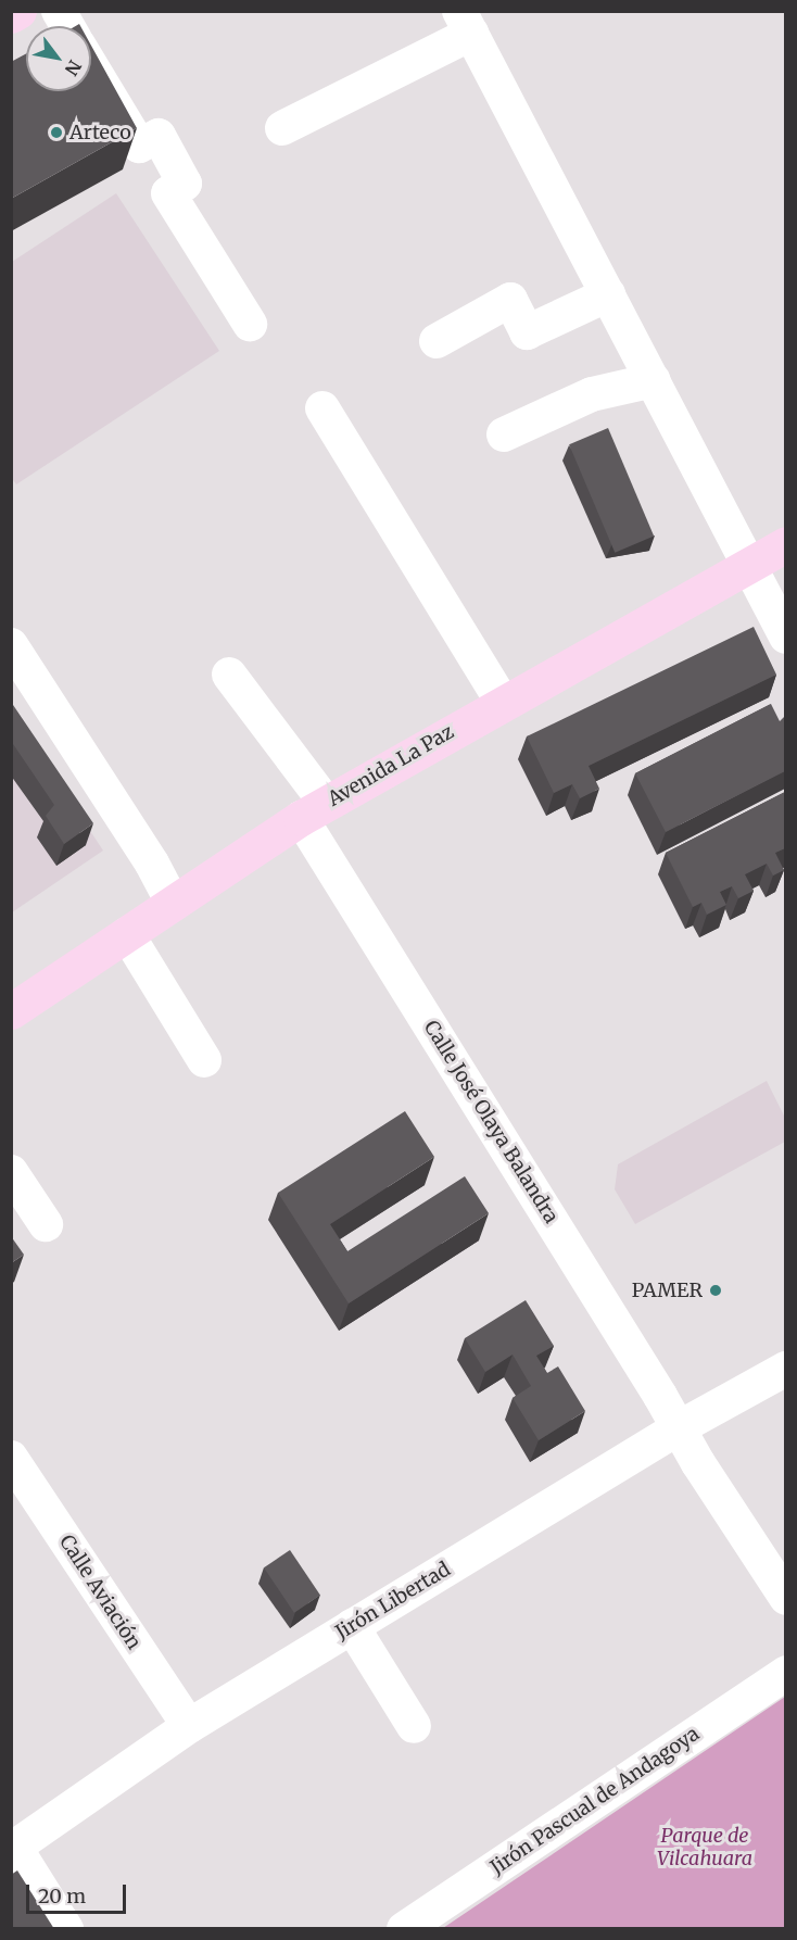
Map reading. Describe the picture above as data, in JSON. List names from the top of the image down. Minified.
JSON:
{"streets":{"main road":["Avenida La Paz"],"street":["Calle José Olaya Balandra","Calle Aviación","Jirón Libertad","Jirón Pascual de Andagoya"]},"crossings":[["Avenida La Paz","Calle José Olaya Balandra"],["Calle José Olaya Balandra","Jirón Libertad"],["Calle Aviación","Jirón Libertad"]],"parks":["Parque de Vilcahuara"],"places":["Arteco","PAMER"],"scale_bar":"20 m","north":"bottom right"}
